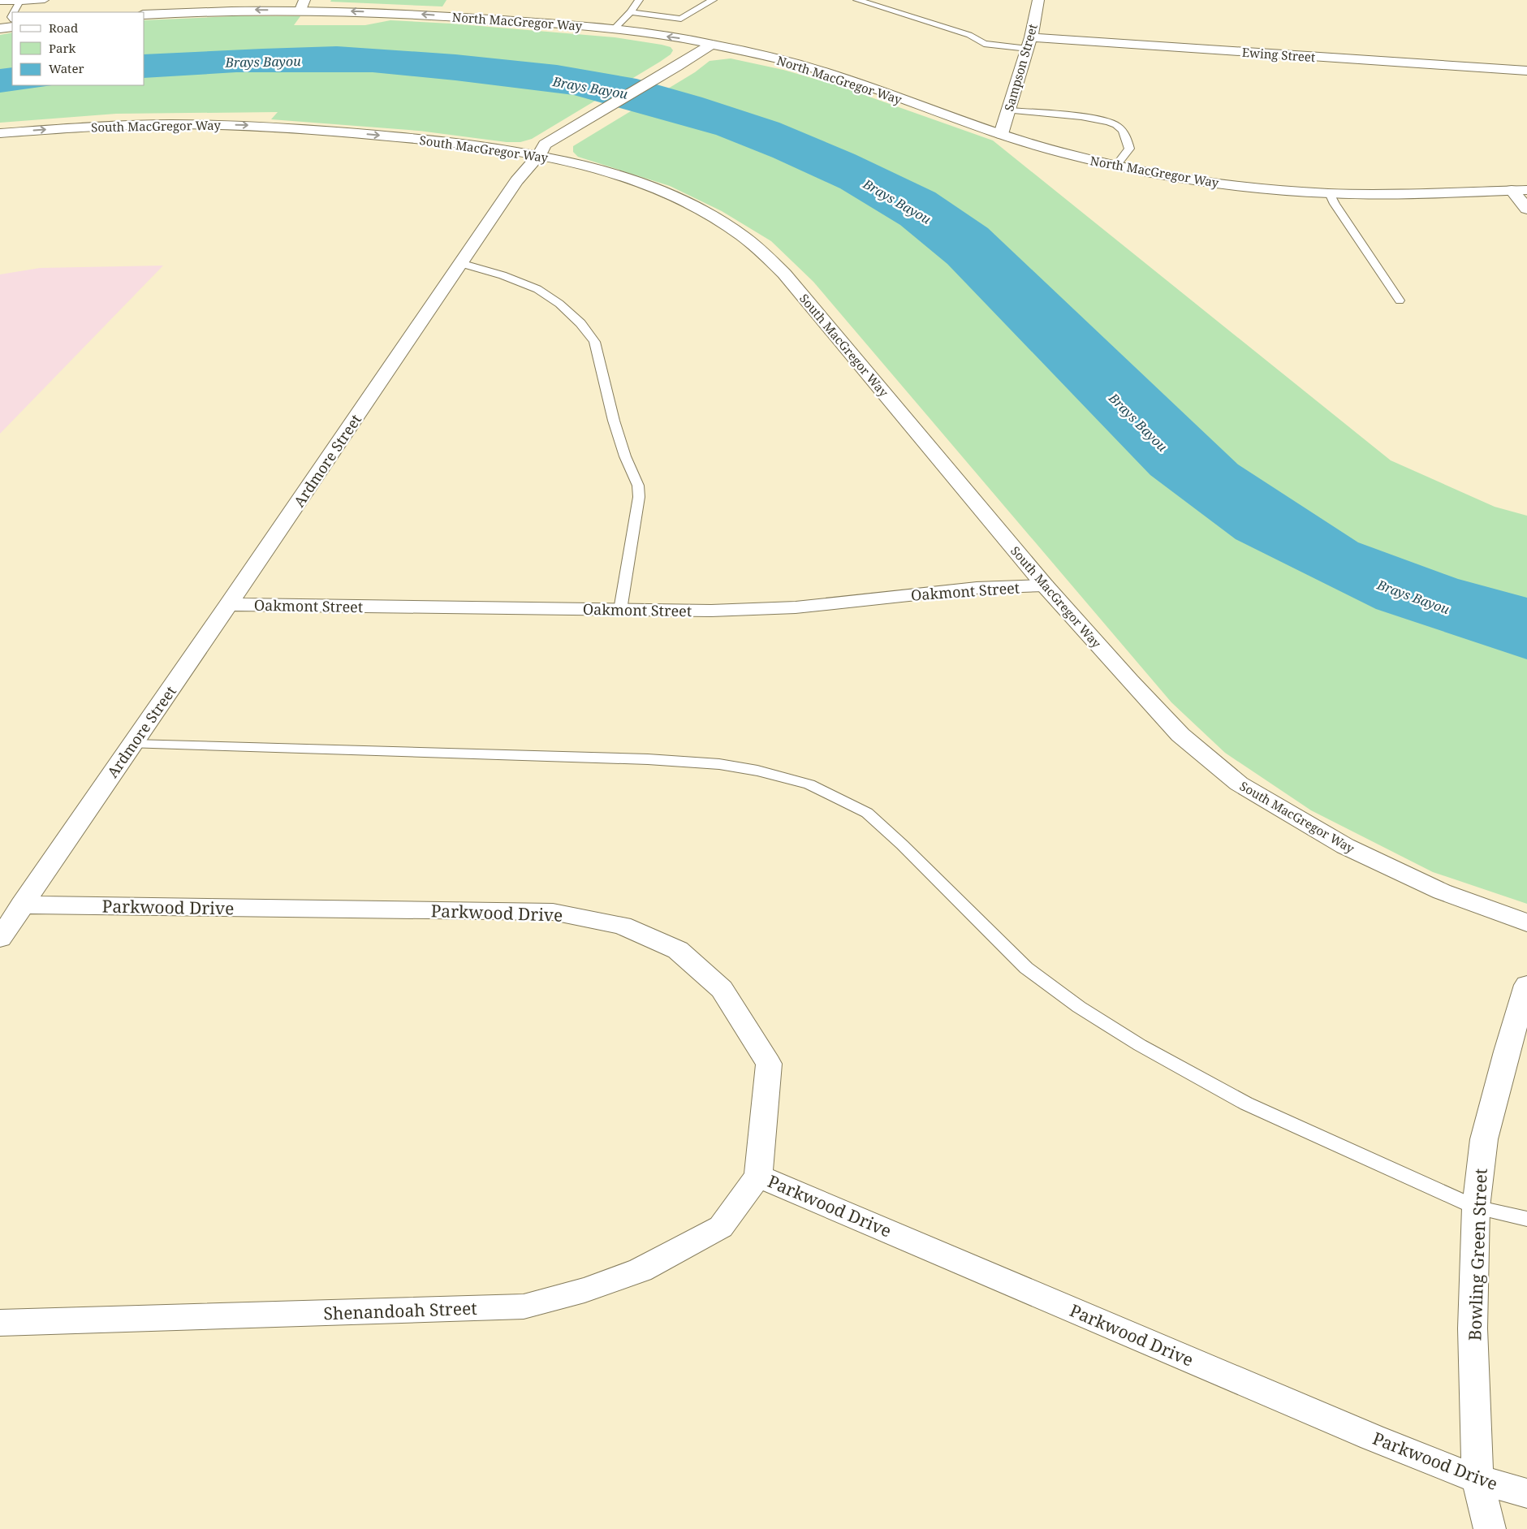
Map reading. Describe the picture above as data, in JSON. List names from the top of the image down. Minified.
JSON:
{"streets":{"street":["North MacGregor Way","Ewing Street","Sampson Street","South MacGregor Way","Ardmore Street","Oakmont Street","Parkwood Drive","Bowling Green Street","Shenandoah Street"]},"crossings":[["North MacGregor Way","Sampson Street"],["North MacGregor Way","Ardmore Street"],["Ewing Street","Sampson Street"],["South MacGregor Way","Ardmore Street"],["South MacGregor Way","Oakmont Street"],["Ardmore Street","Oakmont Street"],["Ardmore Street","Parkwood Drive"],["Parkwood Drive","Bowling Green Street"],["Parkwood Drive","Shenandoah Street"]],"one_way":["North MacGregor Way"],"water":["Brays Bayou"],"legend":["Road","Park","Water"]}
